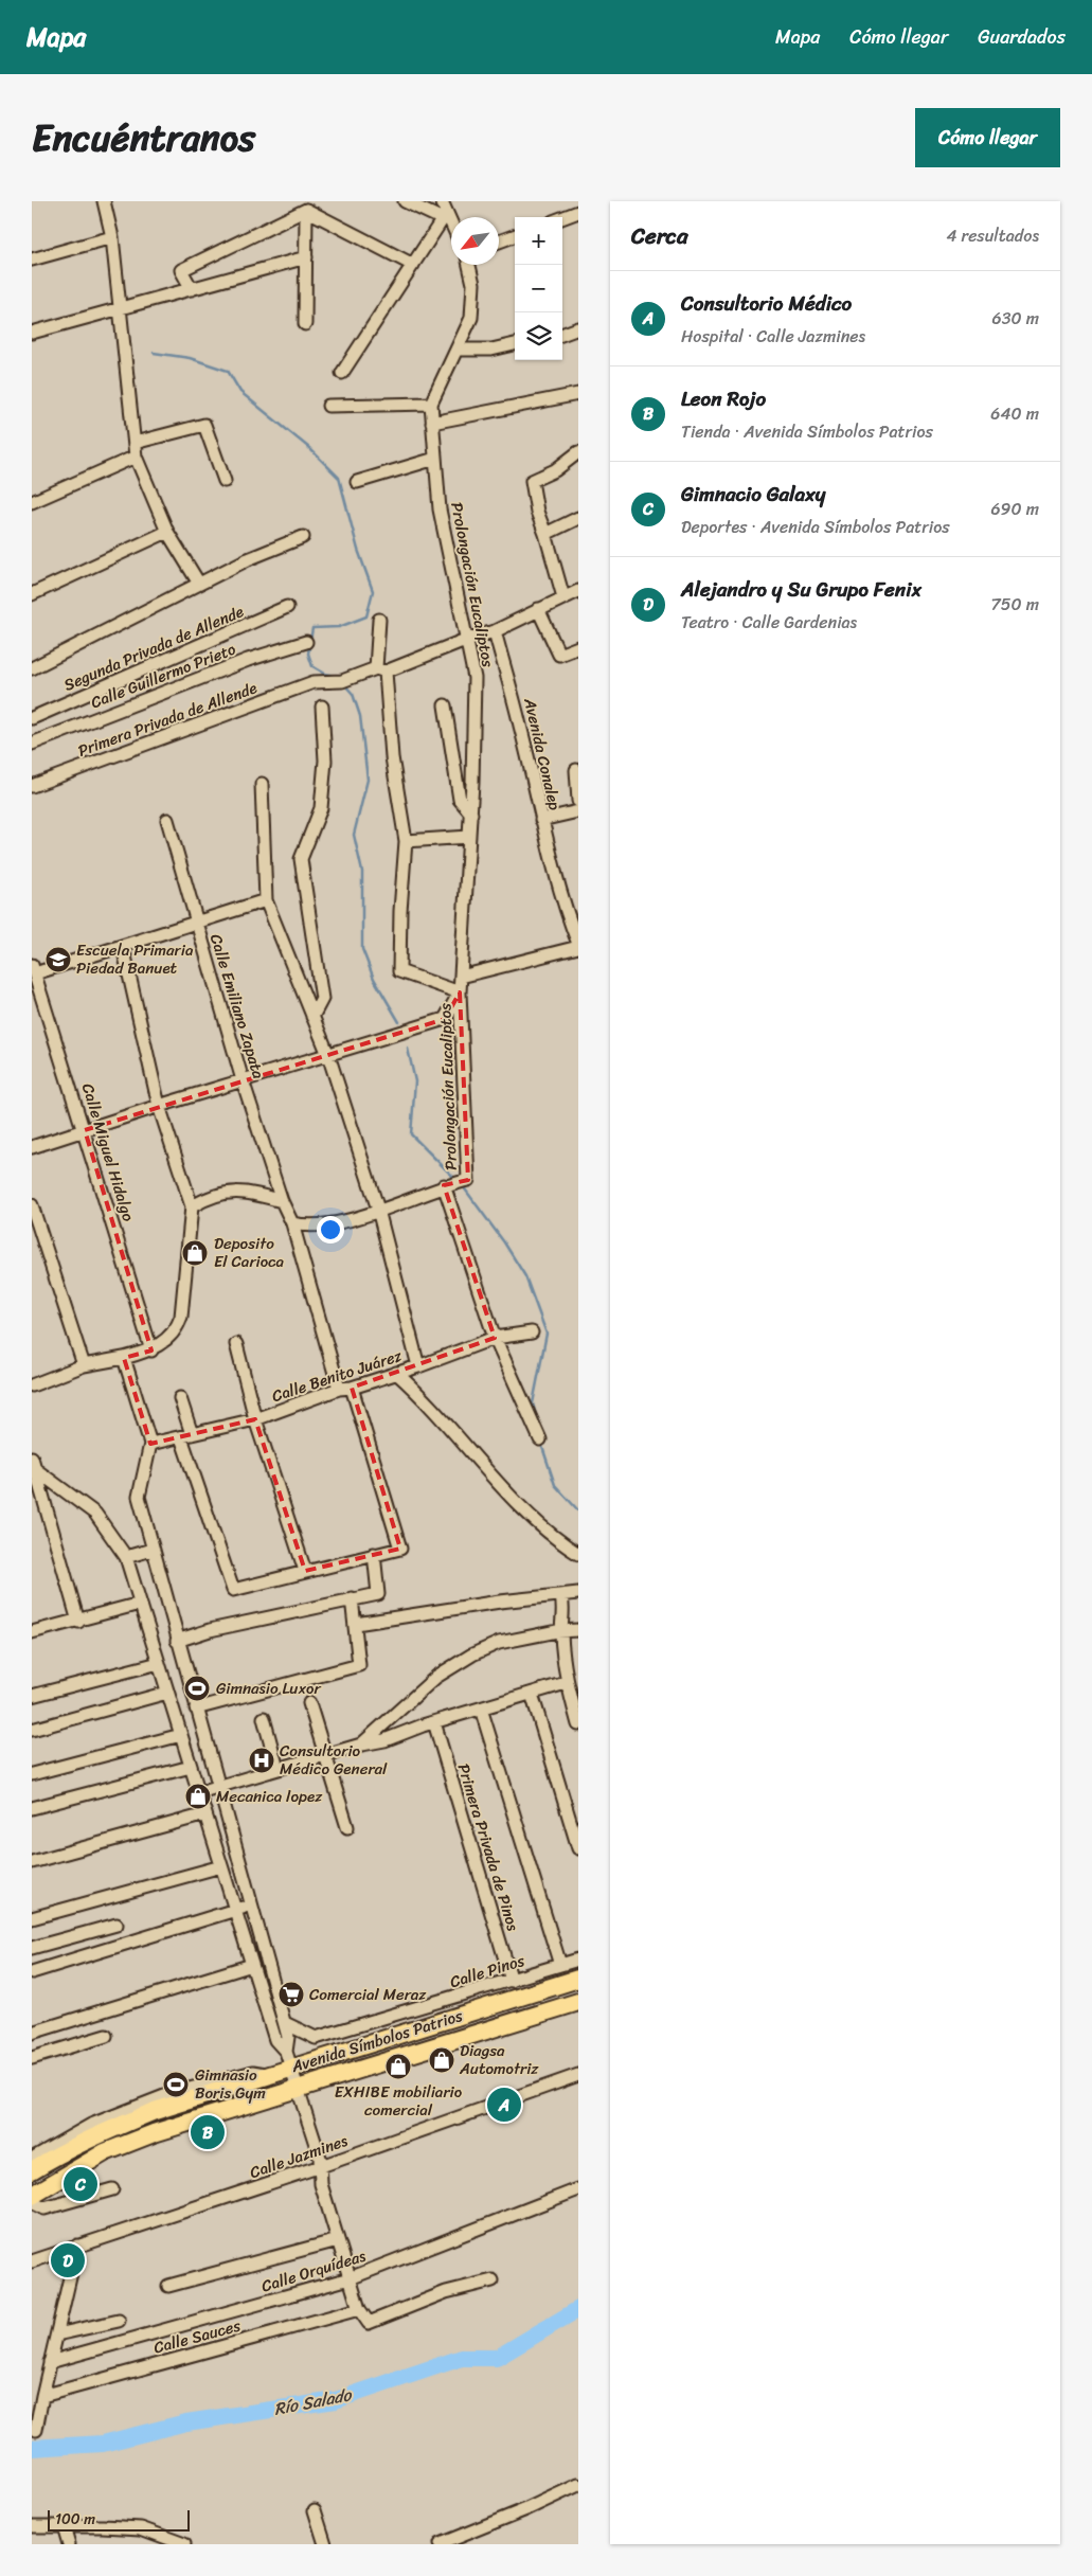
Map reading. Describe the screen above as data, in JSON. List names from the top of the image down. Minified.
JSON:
{"streets":{"highway":["Avenida Símbolos Patrios"],"street":["Prolongación Eucaliptos","Segunda Privada de Allende","Calle Guillermo Prieto","Primera Privada de Allende","Avenida Conalep","Calle Emiliano Zapata","Calle Miguel Hidalgo","Calle Benito Juárez","Primera Privada de Pinos","Calle Pinos","Calle Jazmines","Calle Orquídeas","Calle Sauces"]},"crossings":[["Prolongación Eucaliptos","Calle Emiliano Zapata"],["Prolongación Eucaliptos","Calle Miguel Hidalgo"],["Primera Privada de Pinos","Calle Pinos"]],"water":["Río Salado"],"places":{"school or university":["Escuela Primaria Piedad Banuet"],"shop":["Deposito El Carioca","Mecanica lopez","Diagsa Automotriz","EXHIBE mobiliario comercial"],"sports":["Gimnasio Luxor","Gimnasio Boris Gym"],"hospital":["Consultorio Médico General"],"supermarket":["Comercial Meraz"]},"scale_bar":"100 m","north":"bottom left","page":{"header":"Mapa","nav":["Mapa","Cómo llegar","Guardados"],"title":"Encuéntranos","buttons":"Cómo llegar","heading":["Cerca","4 resultados"],"map_buttons":["+","−"],"list":[{"mark":"A","name":"Consultorio Médico","note":"Hospital · Calle Jazmines","value":"630 m"},{"mark":"B","name":"Leon Rojo","note":"Tienda · Avenida Símbolos Patrios","value":"640 m"},{"mark":"C","name":"Gimnacio Galaxy","note":"Deportes · Avenida Símbolos Patrios","value":"690 m"},{"mark":"D","name":"Alejandro y Su Grupo Fenix","note":"Teatro · Calle Gardenias","value":"750 m"}],"pins":["A","B","C","D"],"scale":"100 m"}}
